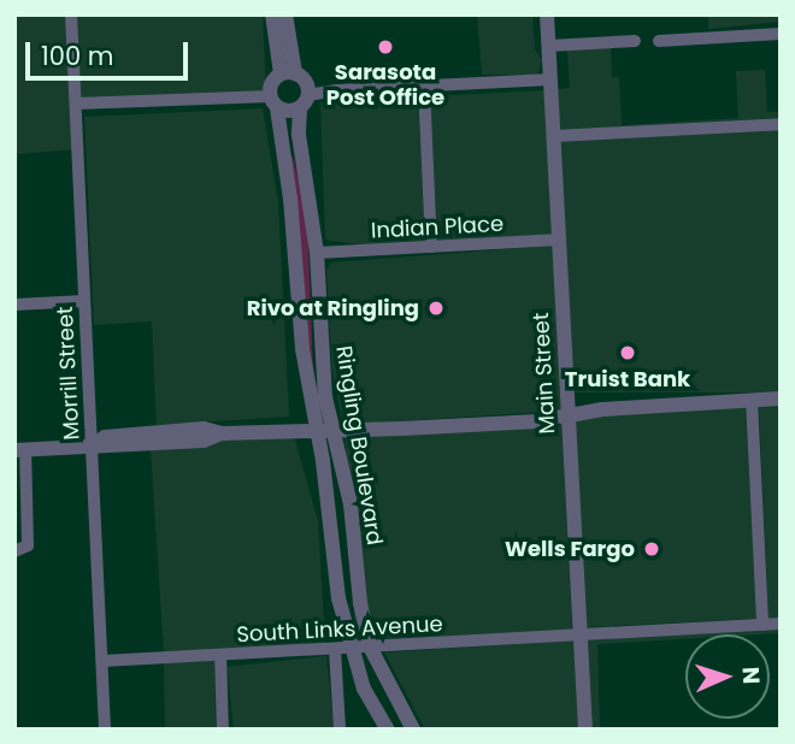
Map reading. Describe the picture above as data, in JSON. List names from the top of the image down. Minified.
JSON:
{"streets":{"street":["Indian Place","Morrill Street","Main Street","Ringling Boulevard","South Links Avenue"]},"crossings":[["Indian Place","Main Street"],["Indian Place","Ringling Boulevard"],["Morrill Street","South Links Avenue"],["Main Street","South Links Avenue"],["Ringling Boulevard","South Links Avenue"]],"places":["Sarasota Post Office","Rivo at Ringling","Truist Bank","Wells Fargo"],"scale_bar":"100 m","north":"right"}
